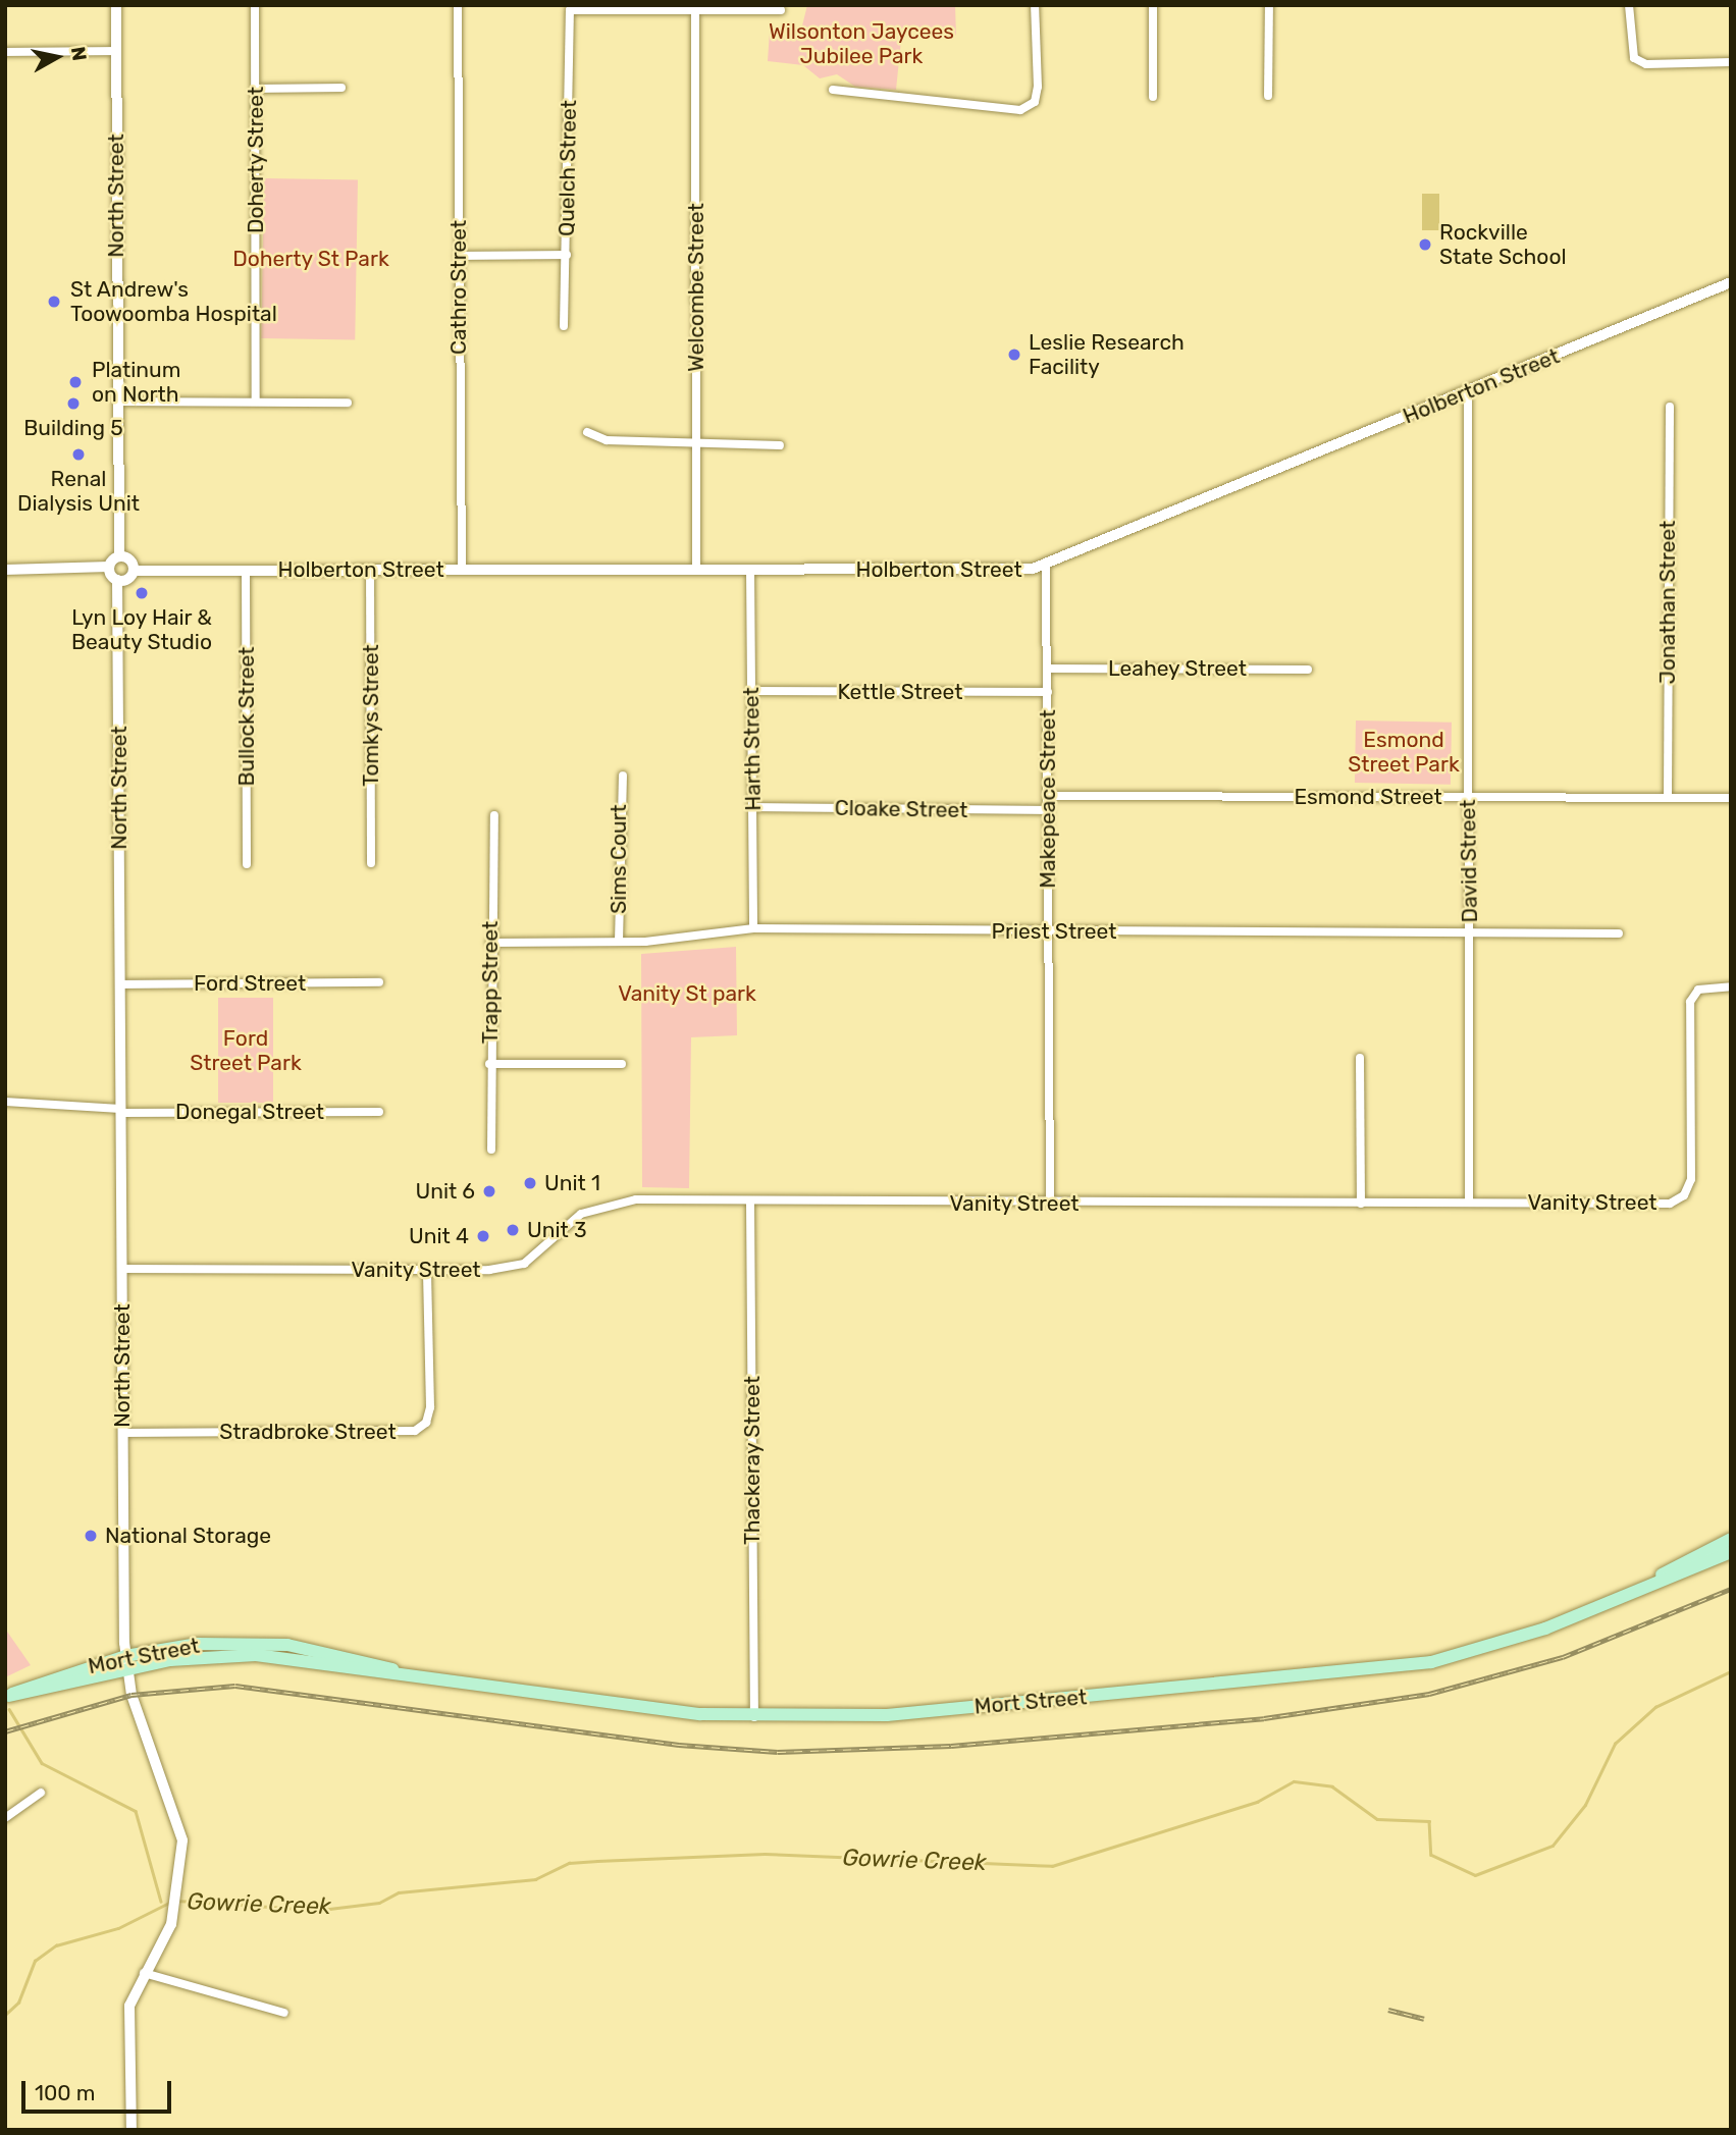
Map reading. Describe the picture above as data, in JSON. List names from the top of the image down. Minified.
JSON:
{"streets":{"main road":["Mort Street"],"street":["Doherty Street","Quelch Street","North Street","Cathro Street","Welcombe Street","Holberton Street","Jonathan Street","Leahey Street","Kettle Street","Tomkys Street","Bullock Street","Harth Street","Esmond Street","Makepeace Street","Cloake Street","Sims Court","David Street","Priest Street","Trapp Street","Ford Street","Donegal Street","Vanity Street","Stradbroke Street","Thackeray Street"]},"crossings":[["Quelch Street","Welcombe Street"],["North Street","Ford Street"],["North Street","Donegal Street"],["North Street","Vanity Street"],["North Street","Stradbroke Street"],["North Street","Mort Street"],["Cathro Street","Holberton Street"],["Welcombe Street","Holberton Street"],["Holberton Street","Tomkys Street"],["Holberton Street","Bullock Street"],["Holberton Street","Harth Street"],["Holberton Street","Makepeace Street"],["Holberton Street","David Street"],["Jonathan Street","Esmond Street"],["Leahey Street","Makepeace Street"],["Kettle Street","Harth Street"],["Kettle Street","Makepeace Street"],["Harth Street","Cloake Street"],["Harth Street","Priest Street"],["Esmond Street","Makepeace Street"],["Esmond Street","David Street"],["Makepeace Street","Cloake Street"],["Makepeace Street","Priest Street"],["Makepeace Street","Vanity Street"],["Sims Court","Priest Street"],["David Street","Priest Street"],["David Street","Vanity Street"],["Priest Street","Trapp Street"],["Vanity Street","Stradbroke Street"],["Vanity Street","Thackeray Street"],["Thackeray Street","Mort Street"]],"water":["Gowrie Creek"],"parks":["Wilsonton Jaycees Jubilee Park","Doherty St Park","Esmond Street Park","Vanity St park","Ford Street Park"],"places":["Rockville State School","St Andrew's Toowoomba Hospital","Leslie Research Facility","Platinum on North","Building 5","Renal Dialysis Unit","Lyn Loy Hair & Beauty Studio","Unit 1","Unit 6","Unit 3","Unit 4","National Storage"],"scale_bar":"100 m","north":"right"}
